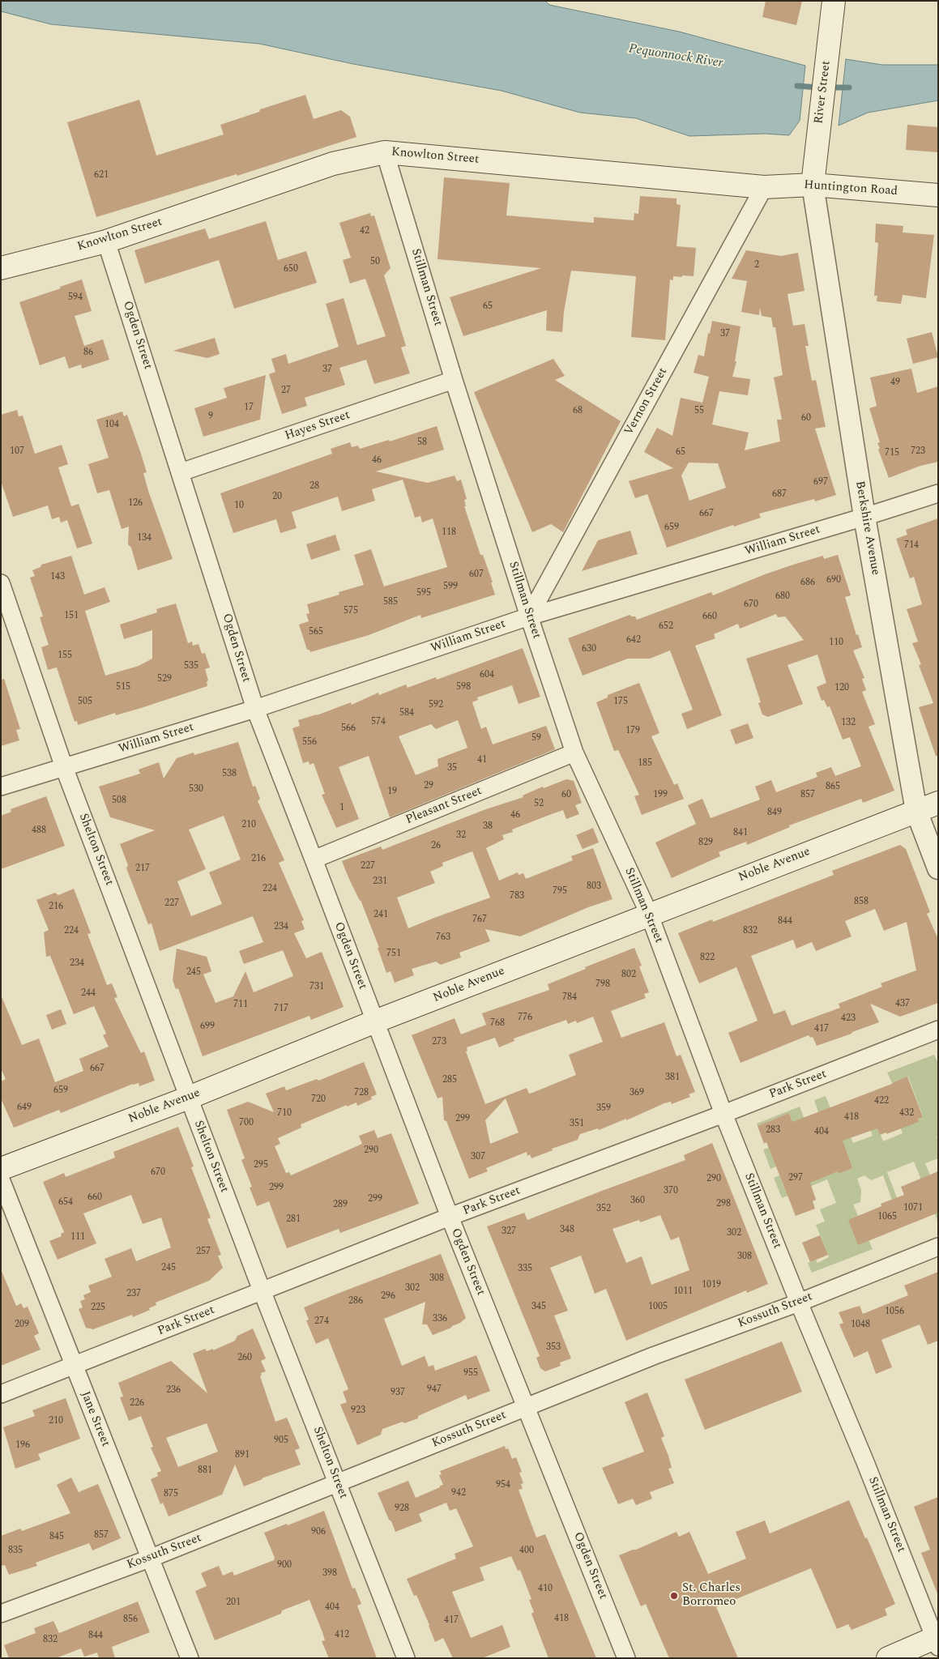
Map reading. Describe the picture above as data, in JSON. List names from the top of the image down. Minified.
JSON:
{"streets":{"main road":["River Street","Knowlton Street","Huntington Road","Noble Avenue"],"street":["Stillman Street","Ogden Street","Vernon Street","Hayes Street","Berkshire Avenue","William Street","Pleasant Street","Shelton Street","Park Street","Kossuth Street","Jane Street"]},"crossings":[["River Street","Huntington Road"],["River Street","Berkshire Avenue"],["Knowlton Street","Huntington Road"],["Knowlton Street","Stillman Street"],["Knowlton Street","Ogden Street"],["Knowlton Street","Vernon Street"],["Huntington Road","Vernon Street"],["Huntington Road","Berkshire Avenue"],["Stillman Street","Vernon Street"],["Stillman Street","Hayes Street"],["Stillman Street","William Street"],["Stillman Street","Pleasant Street"],["Stillman Street","Noble Avenue"],["Stillman Street","Park Street"],["Stillman Street","Kossuth Street"],["Ogden Street","Hayes Street"],["Ogden Street","William Street"],["Ogden Street","Pleasant Street"],["Ogden Street","Noble Avenue"],["Ogden Street","Park Street"],["Ogden Street","Kossuth Street"],["Vernon Street","William Street"],["Berkshire Avenue","William Street"],["Berkshire Avenue","Noble Avenue"],["William Street","Shelton Street"],["Shelton Street","Noble Avenue"],["Shelton Street","Park Street"],["Shelton Street","Kossuth Street"],["Park Street","Jane Street"],["Kossuth Street","Jane Street"]],"water":["Pequonnock River"],"places":["St. Charles Borromeo"],"house_numbers":["621","42","50","2","650","594","65","37","86","37","49","27","17","68","55","9","60","104","58","107","723","65","715","46","697","28","687","20","126","10","667","659","118","134","714","607","143","690","686","599","595","680","585","670","575","151","660","652","565","642","110","630","155","535","604","529","515","598","120","505","175","592","584","574","132","566","179","59","556","41","185","35","538","29","865","530","19","60","199","857","508","52","1","849","46","210","38","488","841","32","829","26","216","227","217","231","803","224","795","783","858","227","216","241","767","844","234","224","832","763","751","822","234","245","802","798","731","244","784","437","711","717","776","423","768","699","417","273","667","381","285","659","728","369","720","422","649","359","710","432","418","299","700","351","283","404","290","307","295","670","297","290","299","370","660","299","360","654","298","289","1071","352","1065","281","348","327","302","111","257","308","245","335","308","1019","302","1011","237","296","286","345","1005","225","1056","336","274","209","1048","353","260","955","947","236","937","226","923","210","905","196","891","881","954","942","875","928","906","857","845","835","400","900","398","410","201","404","418","856","417","412","844","832"]}
